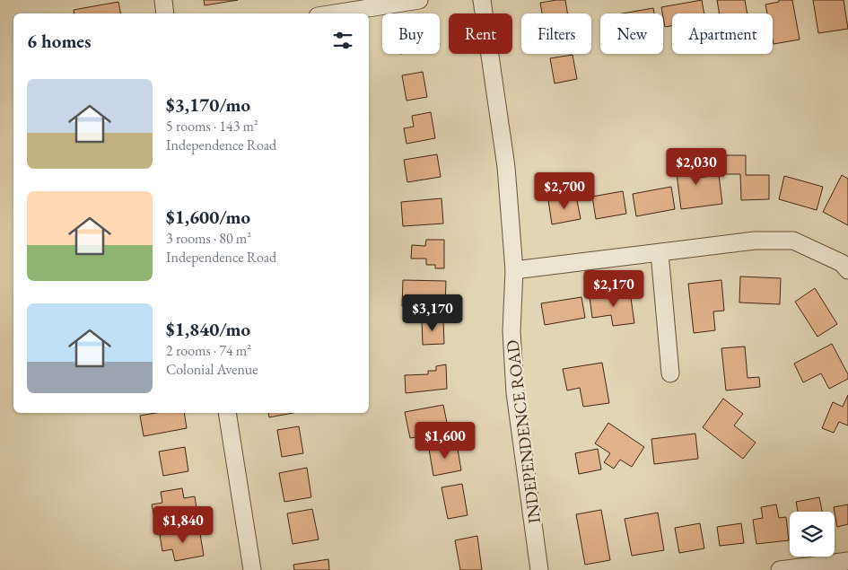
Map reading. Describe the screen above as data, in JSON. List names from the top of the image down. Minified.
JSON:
{"streets":{"street":["INDEPENDENCE ROAD"]},"page":{"chip":["Buy","Rent","Filters","New","Apartment"],"heading":"6 homes","list":[{"name":"$3,170/mo","note":"5 rooms · 143 m² · Independence Road"},{"name":"$1,600/mo","note":"3 rooms · 80 m² · Independence Road"},{"name":"$1,840/mo","note":"2 rooms · 74 m² · Colonial Avenue"}],"price":["$2,030","$2,700","$2,170","$3,170","$1,600","$1,840"]}}
